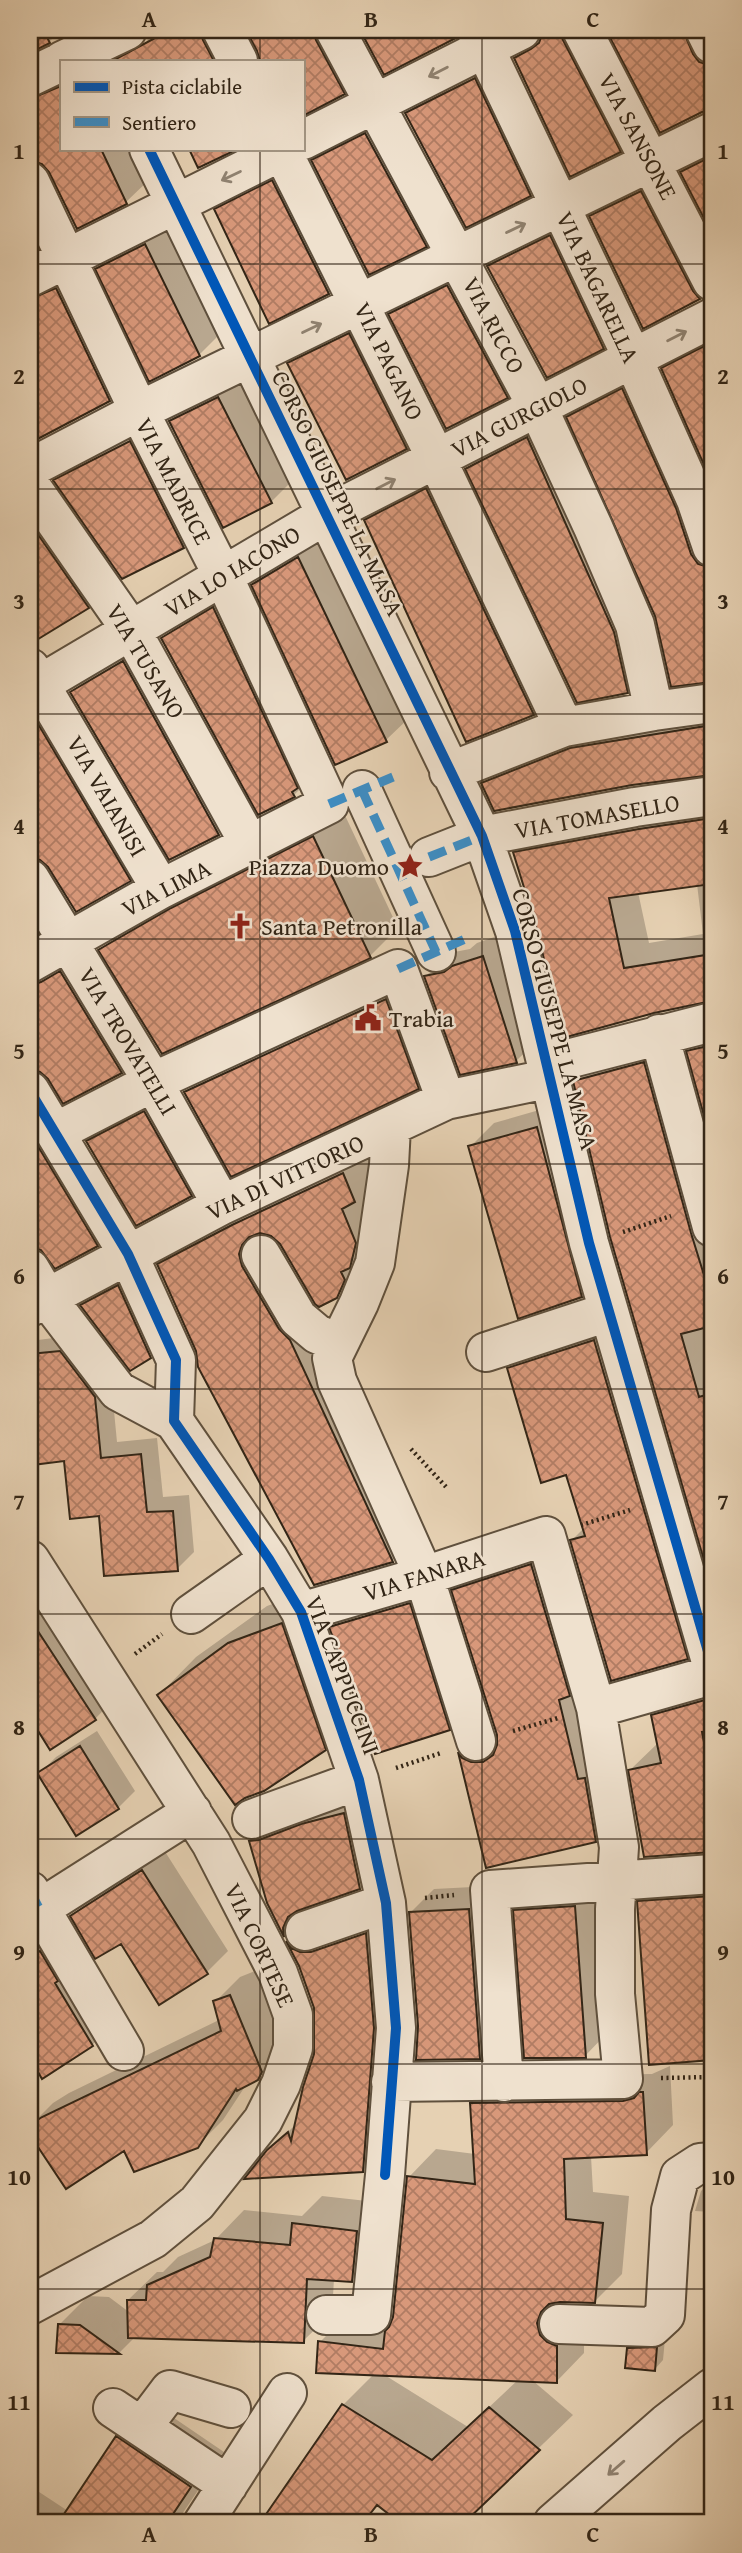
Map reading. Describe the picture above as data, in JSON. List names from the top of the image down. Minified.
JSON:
{"streets":{"street":["VIA SANSONE","VIA BAGARELLA","VIA RICCO","VIA PAGANO","VIA GURGIOLO","VIA MADRICE","CORSO GIUSEPPE LA MASA","VIA LO IACONO","VIA TUSANO","VIA VAIANISI","VIA TOMASELLO","VIA LIMA","VIA TROVATELLI","VIA DI VITTORIO","VIA FANARA","VIA CAPPUCCINI","VIA CORTESE"]},"crossings":[["VIA BAGARELLA","VIA GURGIOLO"],["VIA RICCO","VIA GURGIOLO"],["VIA PAGANO","VIA GURGIOLO"],["VIA GURGIOLO","CORSO GIUSEPPE LA MASA"],["VIA GURGIOLO","VIA LO IACONO"],["VIA MADRICE","VIA LO IACONO"],["VIA MADRICE","VIA LIMA"],["CORSO GIUSEPPE LA MASA","VIA LO IACONO"],["CORSO GIUSEPPE LA MASA","VIA TOMASELLO"],["CORSO GIUSEPPE LA MASA","VIA DI VITTORIO"],["VIA LO IACONO","VIA TUSANO"],["VIA LO IACONO","VIA VAIANISI"],["VIA TUSANO","VIA LIMA"],["VIA VAIANISI","VIA LIMA"],["VIA LIMA","VIA TROVATELLI"],["VIA TROVATELLI","VIA DI VITTORIO"],["VIA FANARA","VIA CAPPUCCINI"]],"places":{"place":["Piazza Duomo"],"church":["Santa Petronilla"],"public building":["Trabia"]},"legend":["Pista ciclabile","Sentiero"],"grid":{"columns":["A","B","C"],"rows":["1","2","3","4","5","6","7","8","9","10","11"]}}
